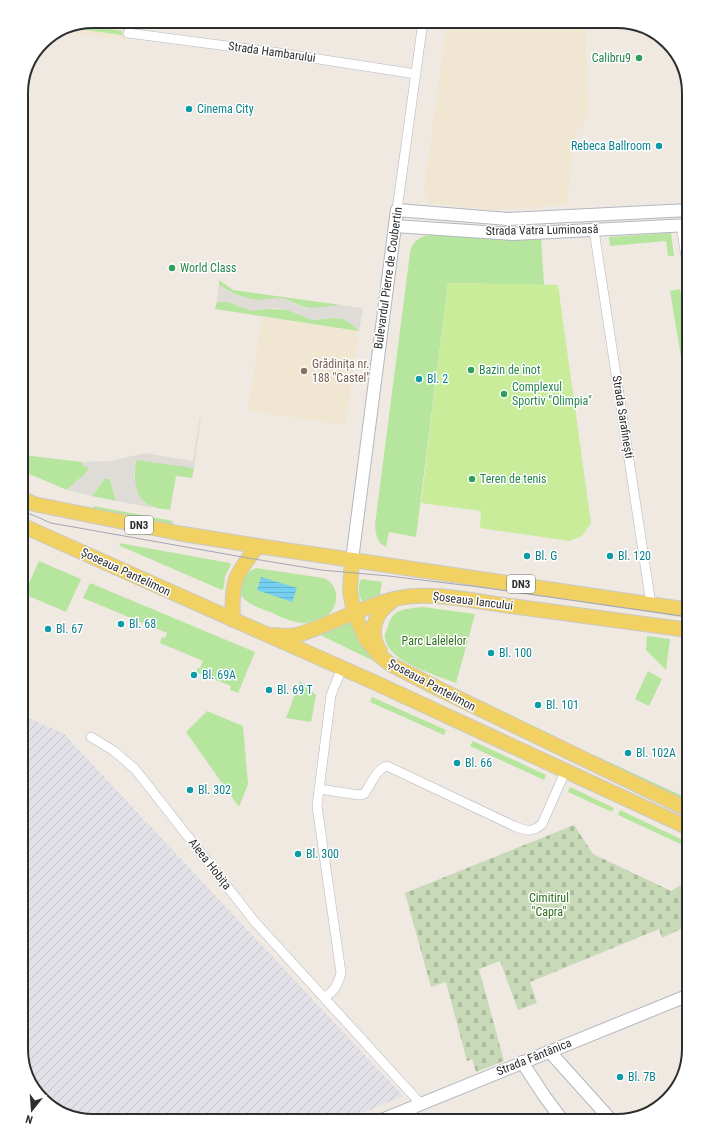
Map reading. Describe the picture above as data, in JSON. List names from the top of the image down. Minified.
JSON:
{"streets":{"main road":["DN3","Șoseaua Pantelimon","Șoseaua Iancului"],"street":["Strada Hambarului","Strada Vatra Luminoasă","Bulevardul Pierre de Coubertin","Strada Sarafinești","Aleea Hobița","Strada Fântânica"]},"crossings":[["Strada Hambarului","Bulevardul Pierre de Coubertin"],["Strada Vatra Luminoasă","Bulevardul Pierre de Coubertin"],["Strada Vatra Luminoasă","Strada Sarafinești"],["Bulevardul Pierre de Coubertin","DN3"],["Bulevardul Pierre de Coubertin","Șoseaua Pantelimon"],["Bulevardul Pierre de Coubertin","Șoseaua Iancului"],["Strada Sarafinești","Șoseaua Iancului"],["DN3","Șoseaua Pantelimon"],["DN3","Șoseaua Iancului"],["Șoseaua Pantelimon","Șoseaua Iancului"],["Aleea Hobița","Strada Fântânica"]],"parks":["Parc Lalelelor","Cimitirul \"Capra\""],"places":["Calibru9","Cinema City","Rebeca Ballroom","World Class","Bazin de înot","Grădinița nr. 188 \"Castel\"","Bl. 2","Complexul Sportiv \"Olimpia\"","Teren de tenis","Bl. G","Bl. 120","Bl. 68","Bl. 67","Bl. 100","Bl. 69A","Bl. 69 T","Bl. 101","Bl. 102A","Bl. 66","Bl. 302","Bl. 300","Bl. 7B"],"north":"bottom"}
